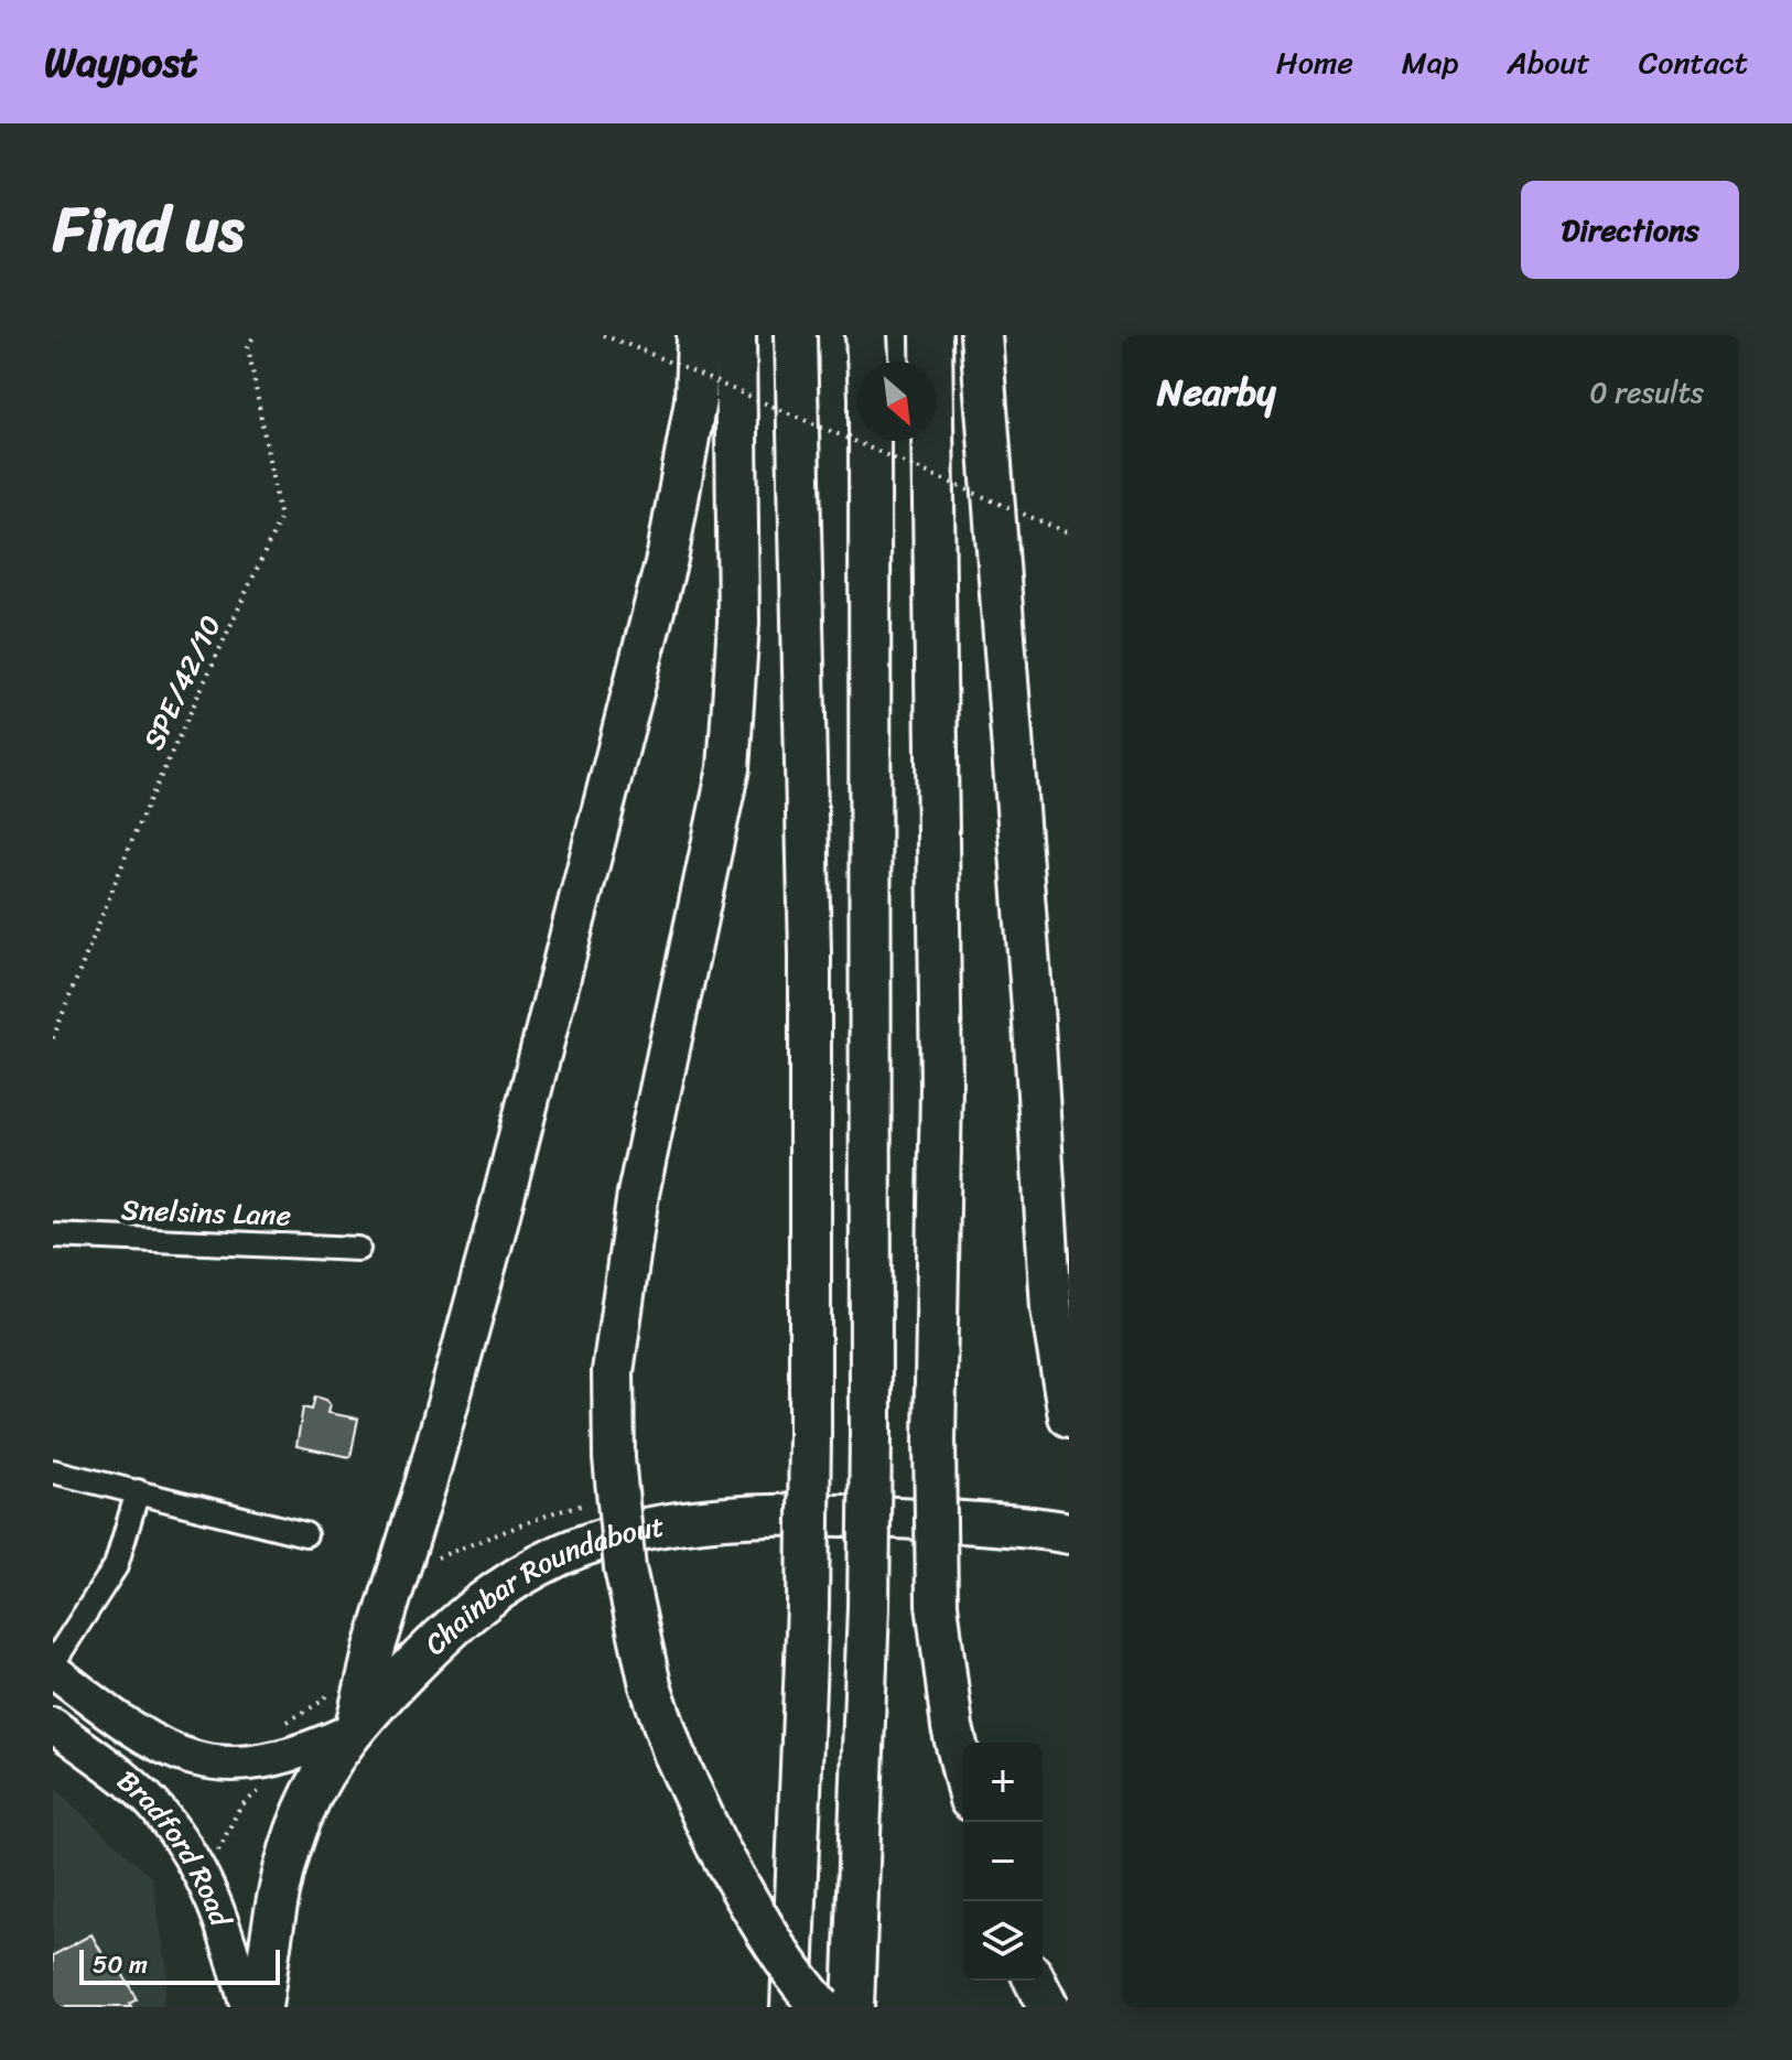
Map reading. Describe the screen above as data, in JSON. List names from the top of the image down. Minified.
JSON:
{"streets":{"highway":["Chainbar Roundabout"],"main road":["Bradford Road"],"street":["Snelsins Lane"],"path":["SPE/42/10"]},"crossings":[["Chainbar Roundabout","Bradford Road"]],"scale_bar":"50 m","north":"bottom right","page":{"header":"Waypost","nav":["Home","Map","About","Contact"],"title":"Find us","buttons":"Directions","heading":["Nearby","0 results"],"map_buttons":["+","−"],"scale":"50 m"}}
